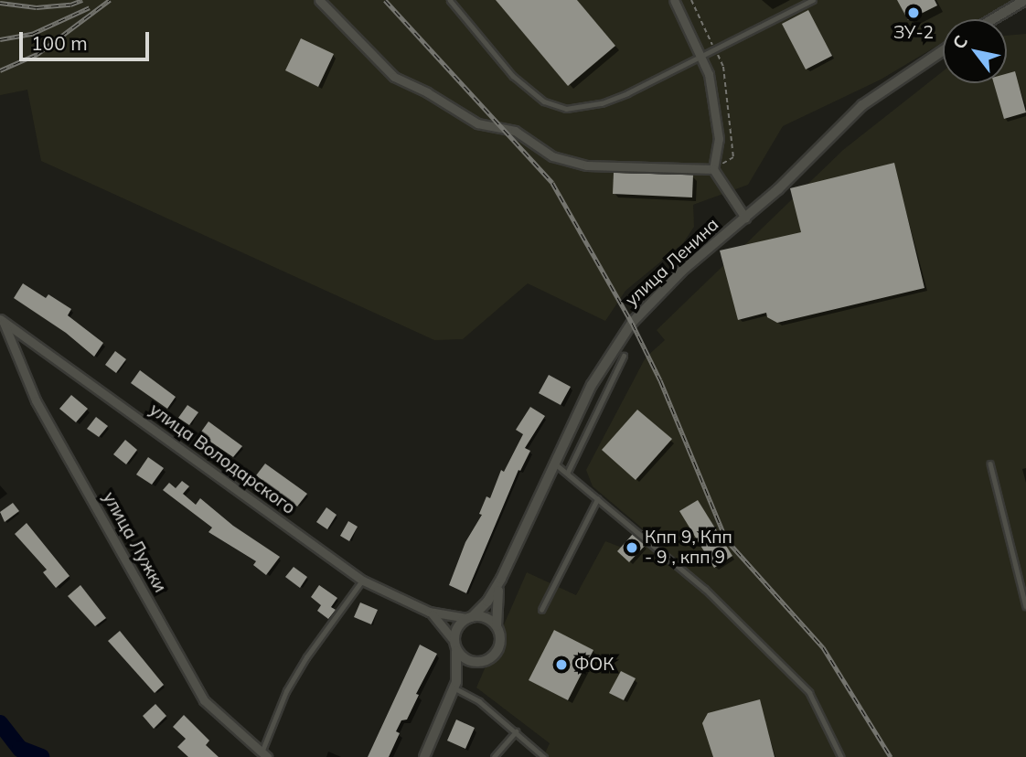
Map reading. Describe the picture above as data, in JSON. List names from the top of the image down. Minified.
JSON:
{"streets":{"street":["улица Ленина","улица Володарского","улица Лужки"]},"crossings":[["улица Володарского","улица Лужки"]],"places":["ЗУ-2","Кпп 9, Кпп - 9 , кпп 9","ФОК"],"scale_bar":"100 m","north":"top left"}
